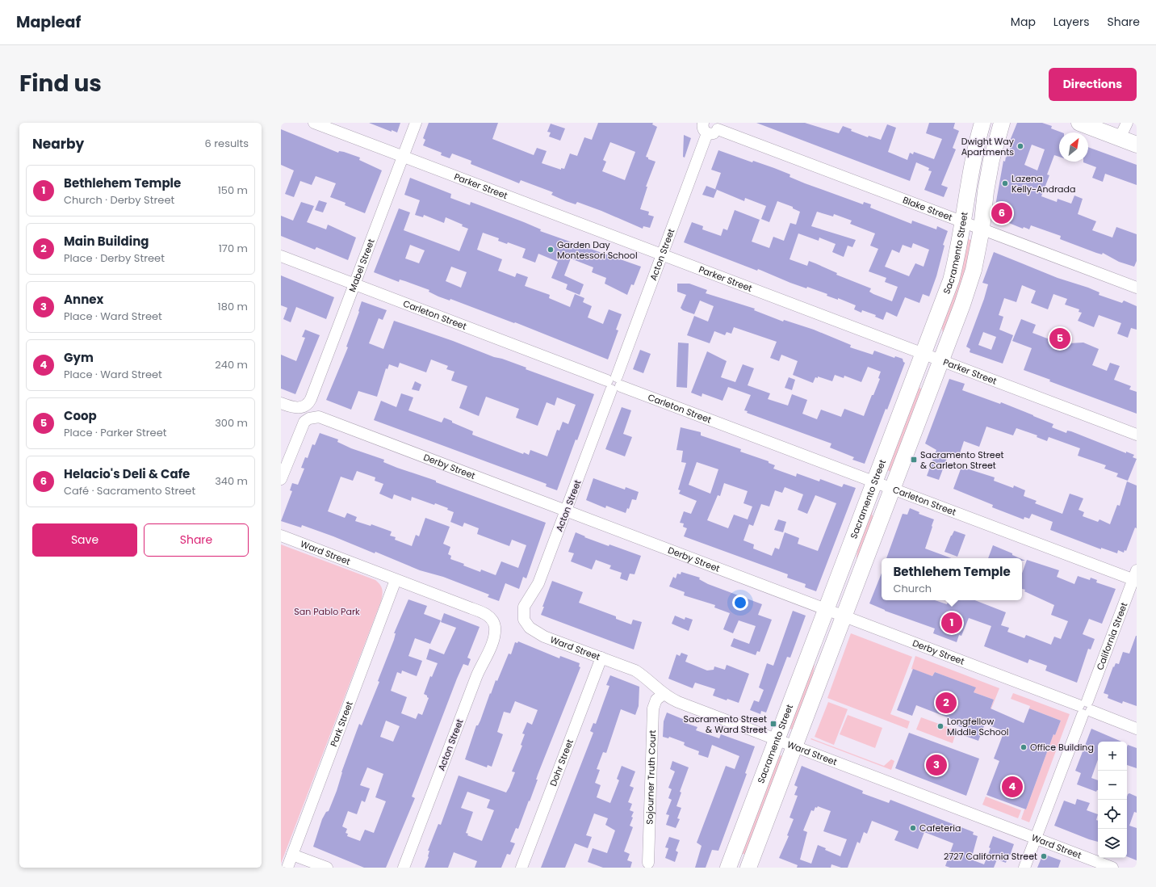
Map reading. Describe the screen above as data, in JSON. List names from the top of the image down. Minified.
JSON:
{"streets":{"street":["Parker Street","Blake Street","Sacramento Street","Acton Street","Mabel Street","Carleton Street","Derby Street","Ward Street","California Street","Park Street","Dohr Street","Sojourner Truth Court"]},"crossings":[["Parker Street","Sacramento Street"],["Parker Street","Acton Street"],["Parker Street","Mabel Street"],["Blake Street","Sacramento Street"],["Blake Street","Acton Street"],["Sacramento Street","Carleton Street"],["Sacramento Street","Derby Street"],["Sacramento Street","Ward Street"],["Acton Street","Carleton Street"],["Acton Street","Derby Street"],["Acton Street","Ward Street"],["Mabel Street","Carleton Street"],["Carleton Street","California Street"],["Derby Street","California Street"],["Ward Street","California Street"],["Ward Street","Park Street"],["Ward Street","Dohr Street"],["Ward Street","Sojourner Truth Court"]],"parks":["San Pablo Park"],"places":{"other":["Dwight Way Apartments","Lazena Kelly-Andrada","Garden Day Montessori School","Longfellow Middle School","Office Building","Cafeteria","2727 California Street"],"transit":["Sacramento Street & Carleton Street","Sacramento Street & Ward Street"]},"north":"top right","page":{"header":"Mapleaf","nav":["Map","Layers","Share"],"title":"Find us","buttons":["Directions",["Save","Share"]],"heading":["Nearby","6 results"],"list":[{"mark":"1","name":"Bethlehem Temple","note":"Church · Derby Street","value":"150 m"},{"mark":"2","name":"Main Building","note":"Place · Derby Street","value":"170 m"},{"mark":"3","name":"Annex","note":"Place · Ward Street","value":"180 m"},{"mark":"4","name":"Gym","note":"Place · Ward Street","value":"240 m"},{"mark":"5","name":"Coop","note":"Place · Parker Street","value":"300 m"},{"mark":"6","name":"Helacio's Deli & Cafe","note":"Café · Sacramento Street","value":"340 m"}],"pins":["6","5","1","2","3","4"],"popup":["Bethlehem Temple","Church"],"map_buttons":["+","−"]}}
